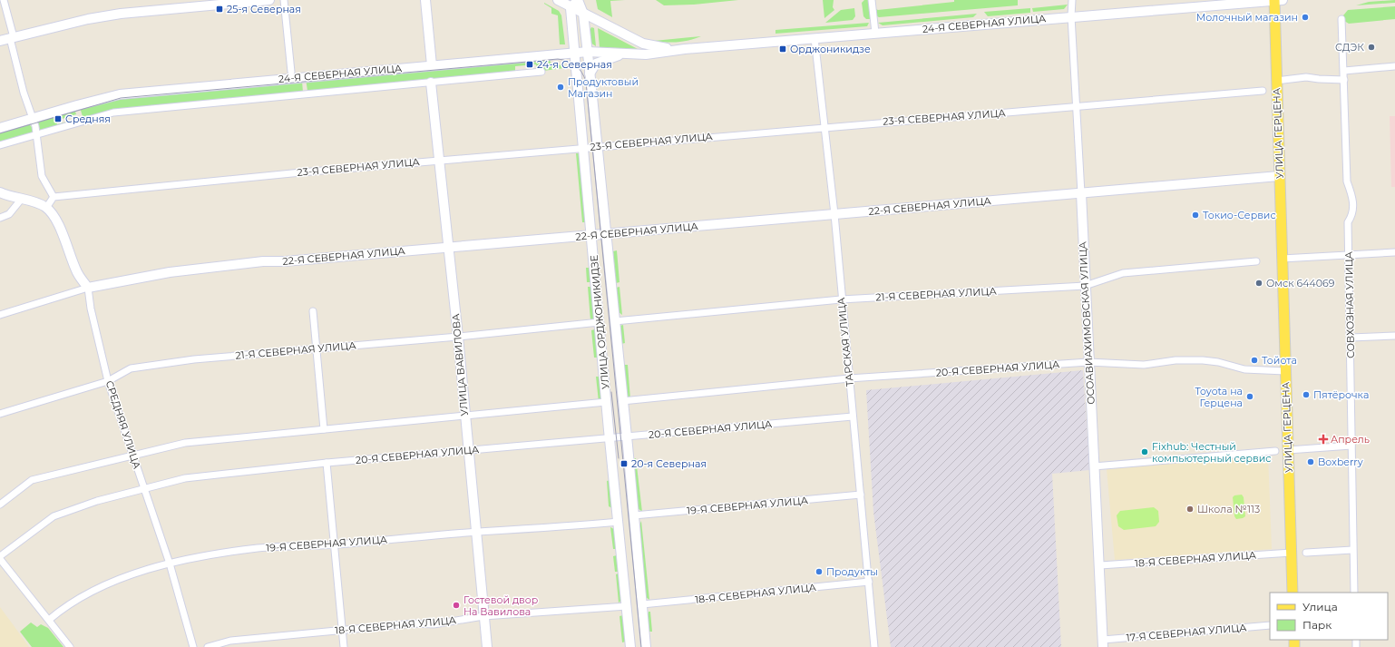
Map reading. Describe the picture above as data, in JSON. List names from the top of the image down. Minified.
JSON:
{"streets":{"main road":["24-Я СЕВЕРНАЯ УЛИЦА","УЛИЦА ГЕРЦЕНА","22-Я СЕВЕРНАЯ УЛИЦА","УЛИЦА ОРДЖОНИКИДЗЕ","ОСОАВИАХИМОВСКАЯ УЛИЦА","УЛИЦА ВАВИЛОВА","СРЕДНЯЯ УЛИЦА"],"street":["23-Я СЕВЕРНАЯ УЛИЦА","21-Я СЕВЕРНАЯ УЛИЦА","СОВХОЗНАЯ УЛИЦА","ТАРСКАЯ УЛИЦА","20-Я СЕВЕРНАЯ УЛИЦА","19-Я СЕВЕРНАЯ УЛИЦА","18-Я СЕВЕРНАЯ УЛИЦА","17-Я СЕВЕРНАЯ УЛИЦА"]},"crossings":[["24-Я СЕВЕРНАЯ УЛИЦА","УЛИЦА ГЕРЦЕНА"],["24-Я СЕВЕРНАЯ УЛИЦА","УЛИЦА ОРДЖОНИКИДЗЕ"],["24-Я СЕВЕРНАЯ УЛИЦА","ОСОАВИАХИМОВСКАЯ УЛИЦА"],["24-Я СЕВЕРНАЯ УЛИЦА","ТАРСКАЯ УЛИЦА"],["24-Я СЕВЕРНАЯ УЛИЦА","УЛИЦА ВАВИЛОВА"],["23-Я СЕВЕРНАЯ УЛИЦА","УЛИЦА ОРДЖОНИКИДЗЕ"],["23-Я СЕВЕРНАЯ УЛИЦА","ОСОАВИАХИМОВСКАЯ УЛИЦА"],["23-Я СЕВЕРНАЯ УЛИЦА","ТАРСКАЯ УЛИЦА"],["23-Я СЕВЕРНАЯ УЛИЦА","УЛИЦА ВАВИЛОВА"],["УЛИЦА ГЕРЦЕНА","22-Я СЕВЕРНАЯ УЛИЦА"],["УЛИЦА ГЕРЦЕНА","20-Я СЕВЕРНАЯ УЛИЦА"],["УЛИЦА ГЕРЦЕНА","18-Я СЕВЕРНАЯ УЛИЦА"],["22-Я СЕВЕРНАЯ УЛИЦА","УЛИЦА ОРДЖОНИКИДЗЕ"],["22-Я СЕВЕРНАЯ УЛИЦА","ОСОАВИАХИМОВСКАЯ УЛИЦА"],["22-Я СЕВЕРНАЯ УЛИЦА","ТАРСКАЯ УЛИЦА"],["22-Я СЕВЕРНАЯ УЛИЦА","УЛИЦА ВАВИЛОВА"],["22-Я СЕВЕРНАЯ УЛИЦА","СРЕДНЯЯ УЛИЦА"],["21-Я СЕВЕРНАЯ УЛИЦА","УЛИЦА ОРДЖОНИКИДЗЕ"],["21-Я СЕВЕРНАЯ УЛИЦА","ОСОАВИАХИМОВСКАЯ УЛИЦА"],["21-Я СЕВЕРНАЯ УЛИЦА","ТАРСКАЯ УЛИЦА"],["21-Я СЕВЕРНАЯ УЛИЦА","УЛИЦА ВАВИЛОВА"],["21-Я СЕВЕРНАЯ УЛИЦА","СРЕДНЯЯ УЛИЦА"],["УЛИЦА ОРДЖОНИКИДЗЕ","20-Я СЕВЕРНАЯ УЛИЦА"],["УЛИЦА ОРДЖОНИКИДЗЕ","19-Я СЕВЕРНАЯ УЛИЦА"],["УЛИЦА ОРДЖОНИКИДЗЕ","18-Я СЕВЕРНАЯ УЛИЦА"],["ОСОАВИАХИМОВСКАЯ УЛИЦА","20-Я СЕВЕРНАЯ УЛИЦА"],["ОСОАВИАХИМОВСКАЯ УЛИЦА","18-Я СЕВЕРНАЯ УЛИЦА"],["ОСОАВИАХИМОВСКАЯ УЛИЦА","17-Я СЕВЕРНАЯ УЛИЦА"],["ТАРСКАЯ УЛИЦА","20-Я СЕВЕРНАЯ УЛИЦА"],["ТАРСКАЯ УЛИЦА","19-Я СЕВЕРНАЯ УЛИЦА"],["ТАРСКАЯ УЛИЦА","18-Я СЕВЕРНАЯ УЛИЦА"],["УЛИЦА ВАВИЛОВА","20-Я СЕВЕРНАЯ УЛИЦА"],["УЛИЦА ВАВИЛОВА","19-Я СЕВЕРНАЯ УЛИЦА"],["УЛИЦА ВАВИЛОВА","18-Я СЕВЕРНАЯ УЛИЦА"],["20-Я СЕВЕРНАЯ УЛИЦА","СРЕДНЯЯ УЛИЦА"],["СРЕДНЯЯ УЛИЦА","19-Я СЕВЕРНАЯ УЛИЦА"]],"places":{"transit":["25-я Северная","Орджоникидзе","24-я Северная","Средняя","20-я Северная"],"other":["Молочный магазин","СДЭК","Продуктовый Магазин","Токио-Сервис","Омск 644069","Тойота","Пятёрочка","Toyota на Герцена","Fixhub: Честный компьютерный сервис","Boxberry","Школа №113","Продукты","Гостевой двор На Вавилова"],"health":["Апрель"]},"legend":["Улица","Парк"]}
